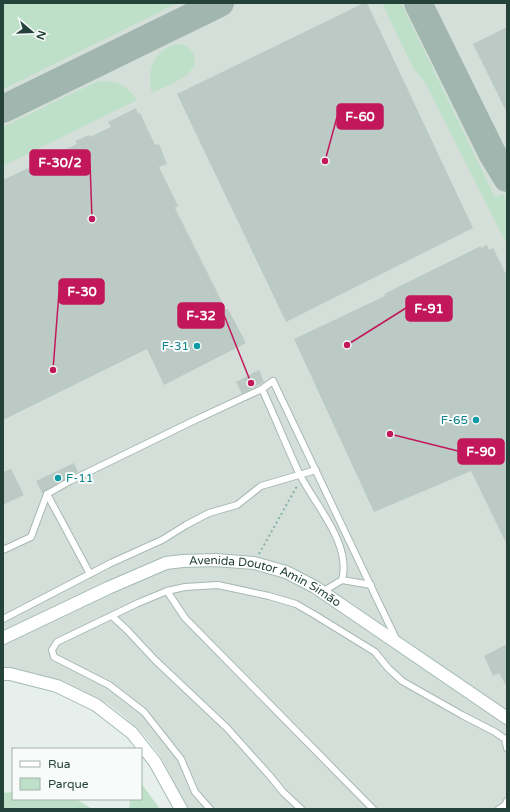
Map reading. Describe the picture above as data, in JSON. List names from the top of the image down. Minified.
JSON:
{"streets":{"street":["Avenida Doutor Amin Simão"]},"places":["F-60","F-30/2","F-91","F-31","F-30","F-32","F-65","F-90","F-11"],"legend":["Rua","Parque"],"north":"right"}
